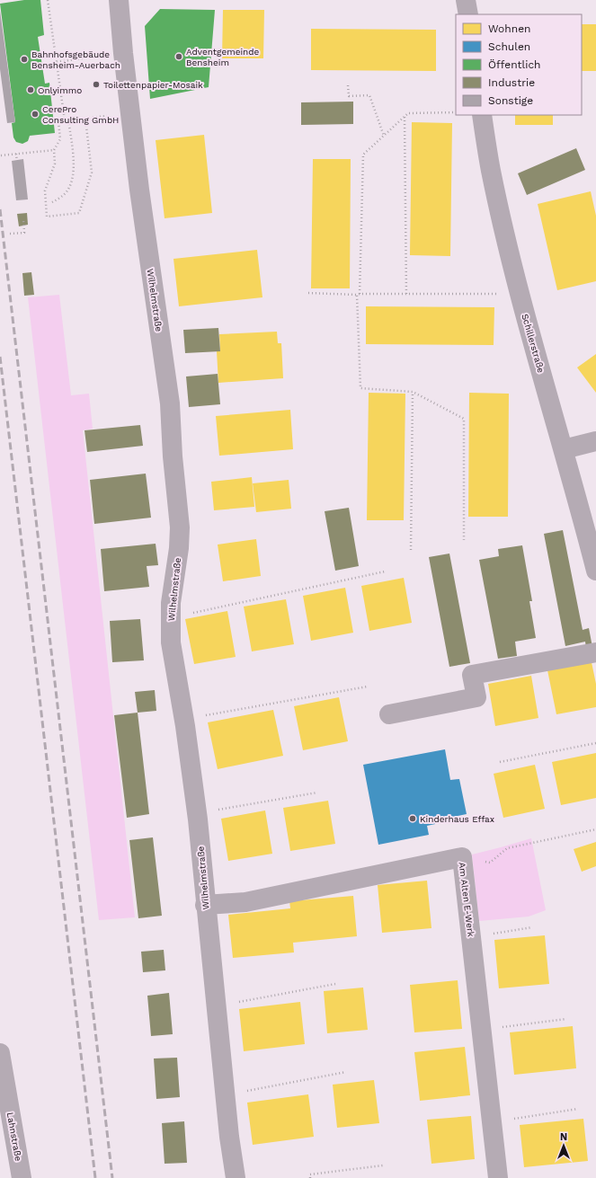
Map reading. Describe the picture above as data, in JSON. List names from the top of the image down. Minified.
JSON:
{"streets":{"street":["Wilhelmstraße","Schillerstraße","Am Alten E-Werk","Lahnstraße"]},"crossings":[["Wilhelmstraße","Am Alten E-Werk"]],"places":["Adventgemeinde Bensheim","Bahnhofsgebäude Bensheim-Auerbach","Toilettenpapier-Mosaik","Onlyimmo","CerePro Consulting GmbH","Kinderhaus Effax"],"legend":["Wohnen","Schulen","Öffentlich","Industrie","Sonstige"],"north":"top"}
